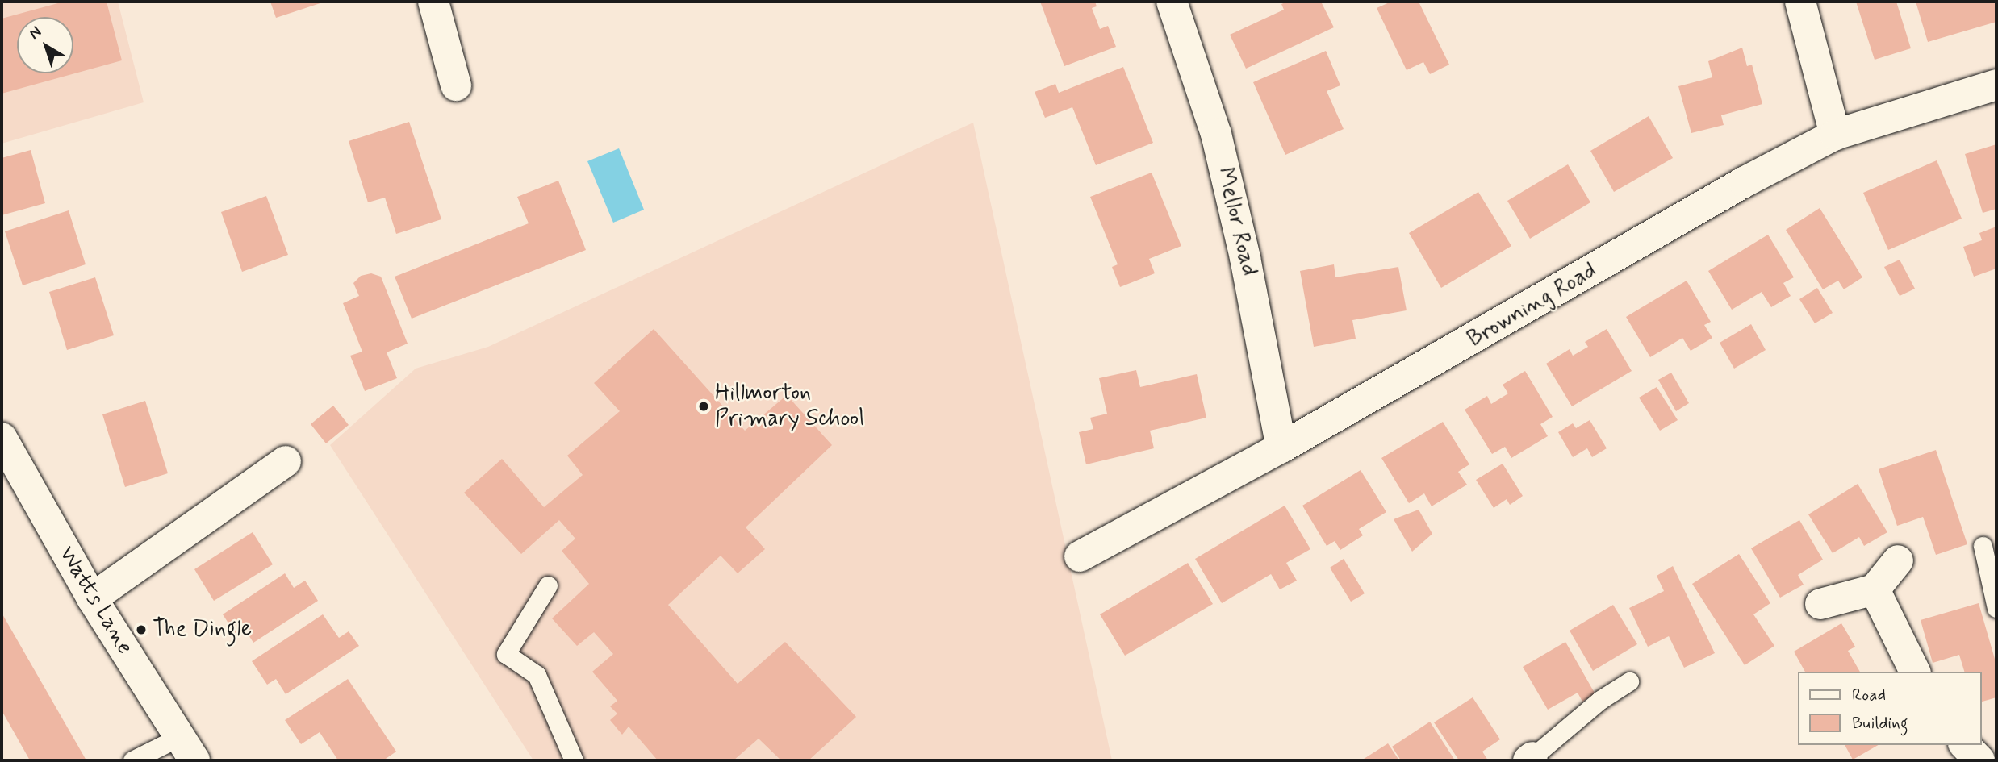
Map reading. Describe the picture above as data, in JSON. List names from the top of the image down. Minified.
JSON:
{"streets":{"street":["Mellor Road","Browning Road","Watts Lane"]},"crossings":[["Mellor Road","Browning Road"]],"places":["Hillmorton Primary School","The Dingle"],"legend":["Road","Building"],"north":"top left"}
